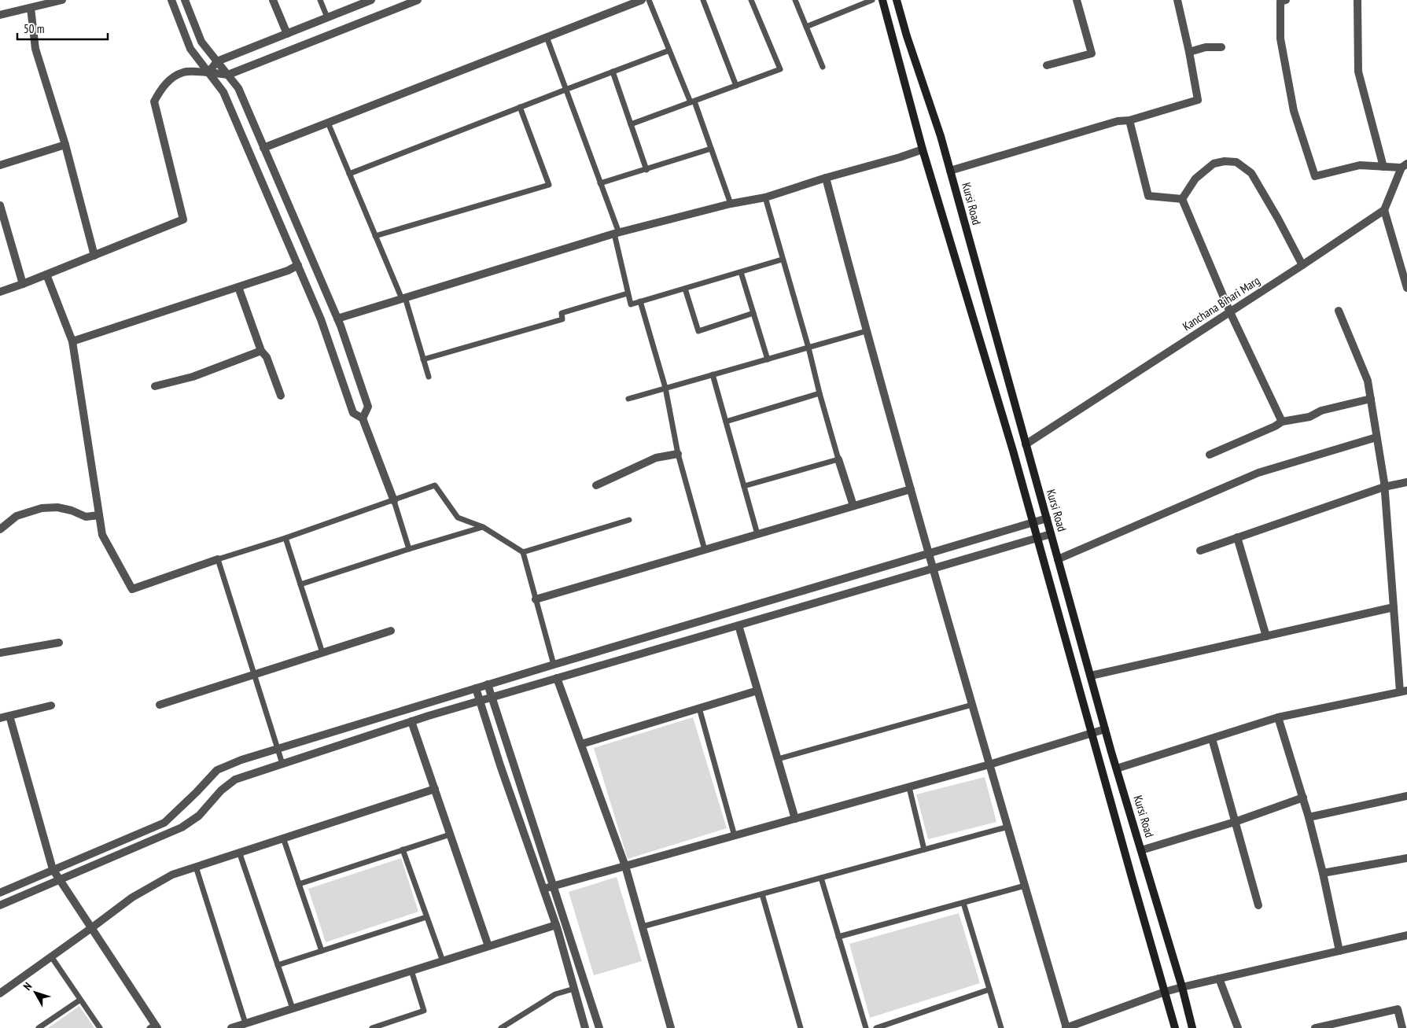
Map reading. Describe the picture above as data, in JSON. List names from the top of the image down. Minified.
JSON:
{"streets":{"main road":["Kursi Road"],"street":["Kanchana Bihari Marg"]},"crossings":[["Kursi Road","Kanchana Bihari Marg"]],"scale_bar":"50 m","north":"top left"}
